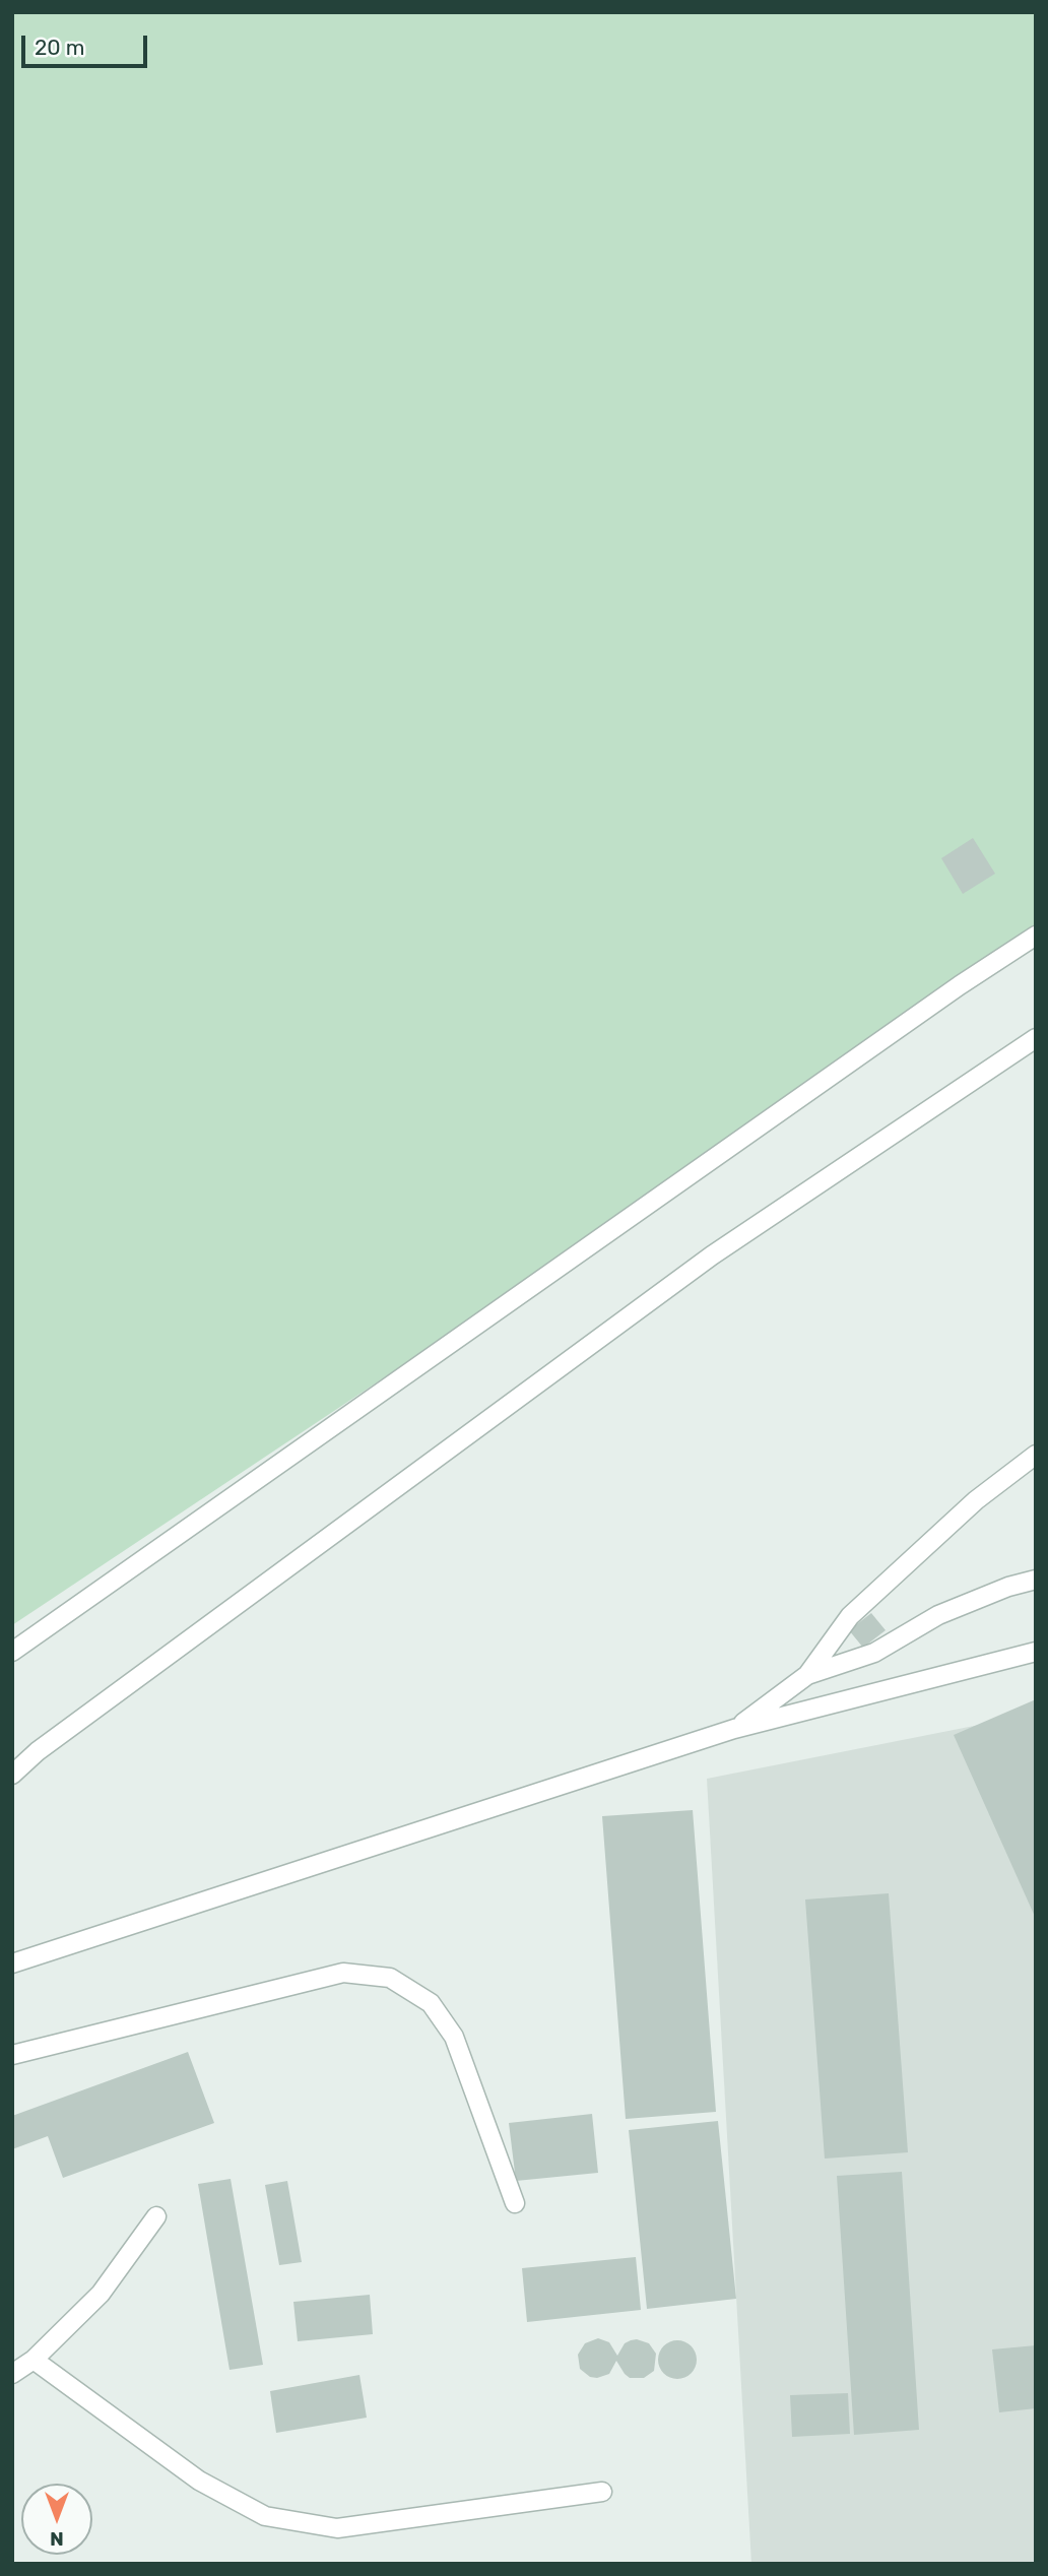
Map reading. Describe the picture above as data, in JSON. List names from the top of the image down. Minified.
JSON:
{"scale_bar":"20 m","north":"bottom"}
